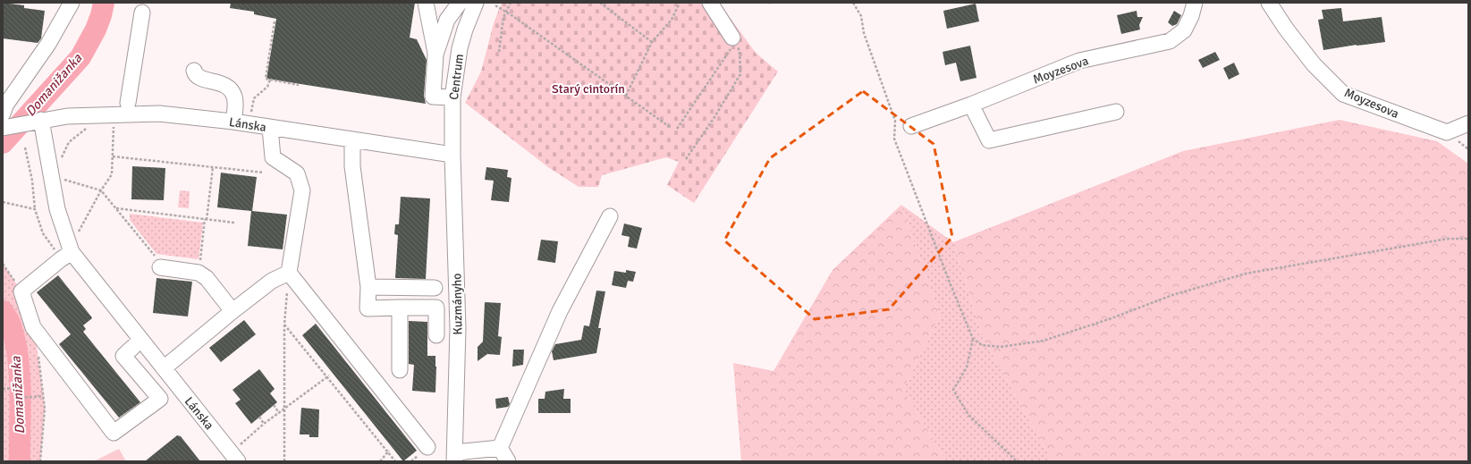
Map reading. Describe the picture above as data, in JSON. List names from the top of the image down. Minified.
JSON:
{"streets":{"street":["Moyzesova","Centrum","Lánska","Kuzmányho"]},"crossings":[["Centrum","Lánska"],["Centrum","Kuzmányho"],["Lánska","Kuzmányho"]],"water":["Domanižanka"],"parks":["Starý cintorín"]}
